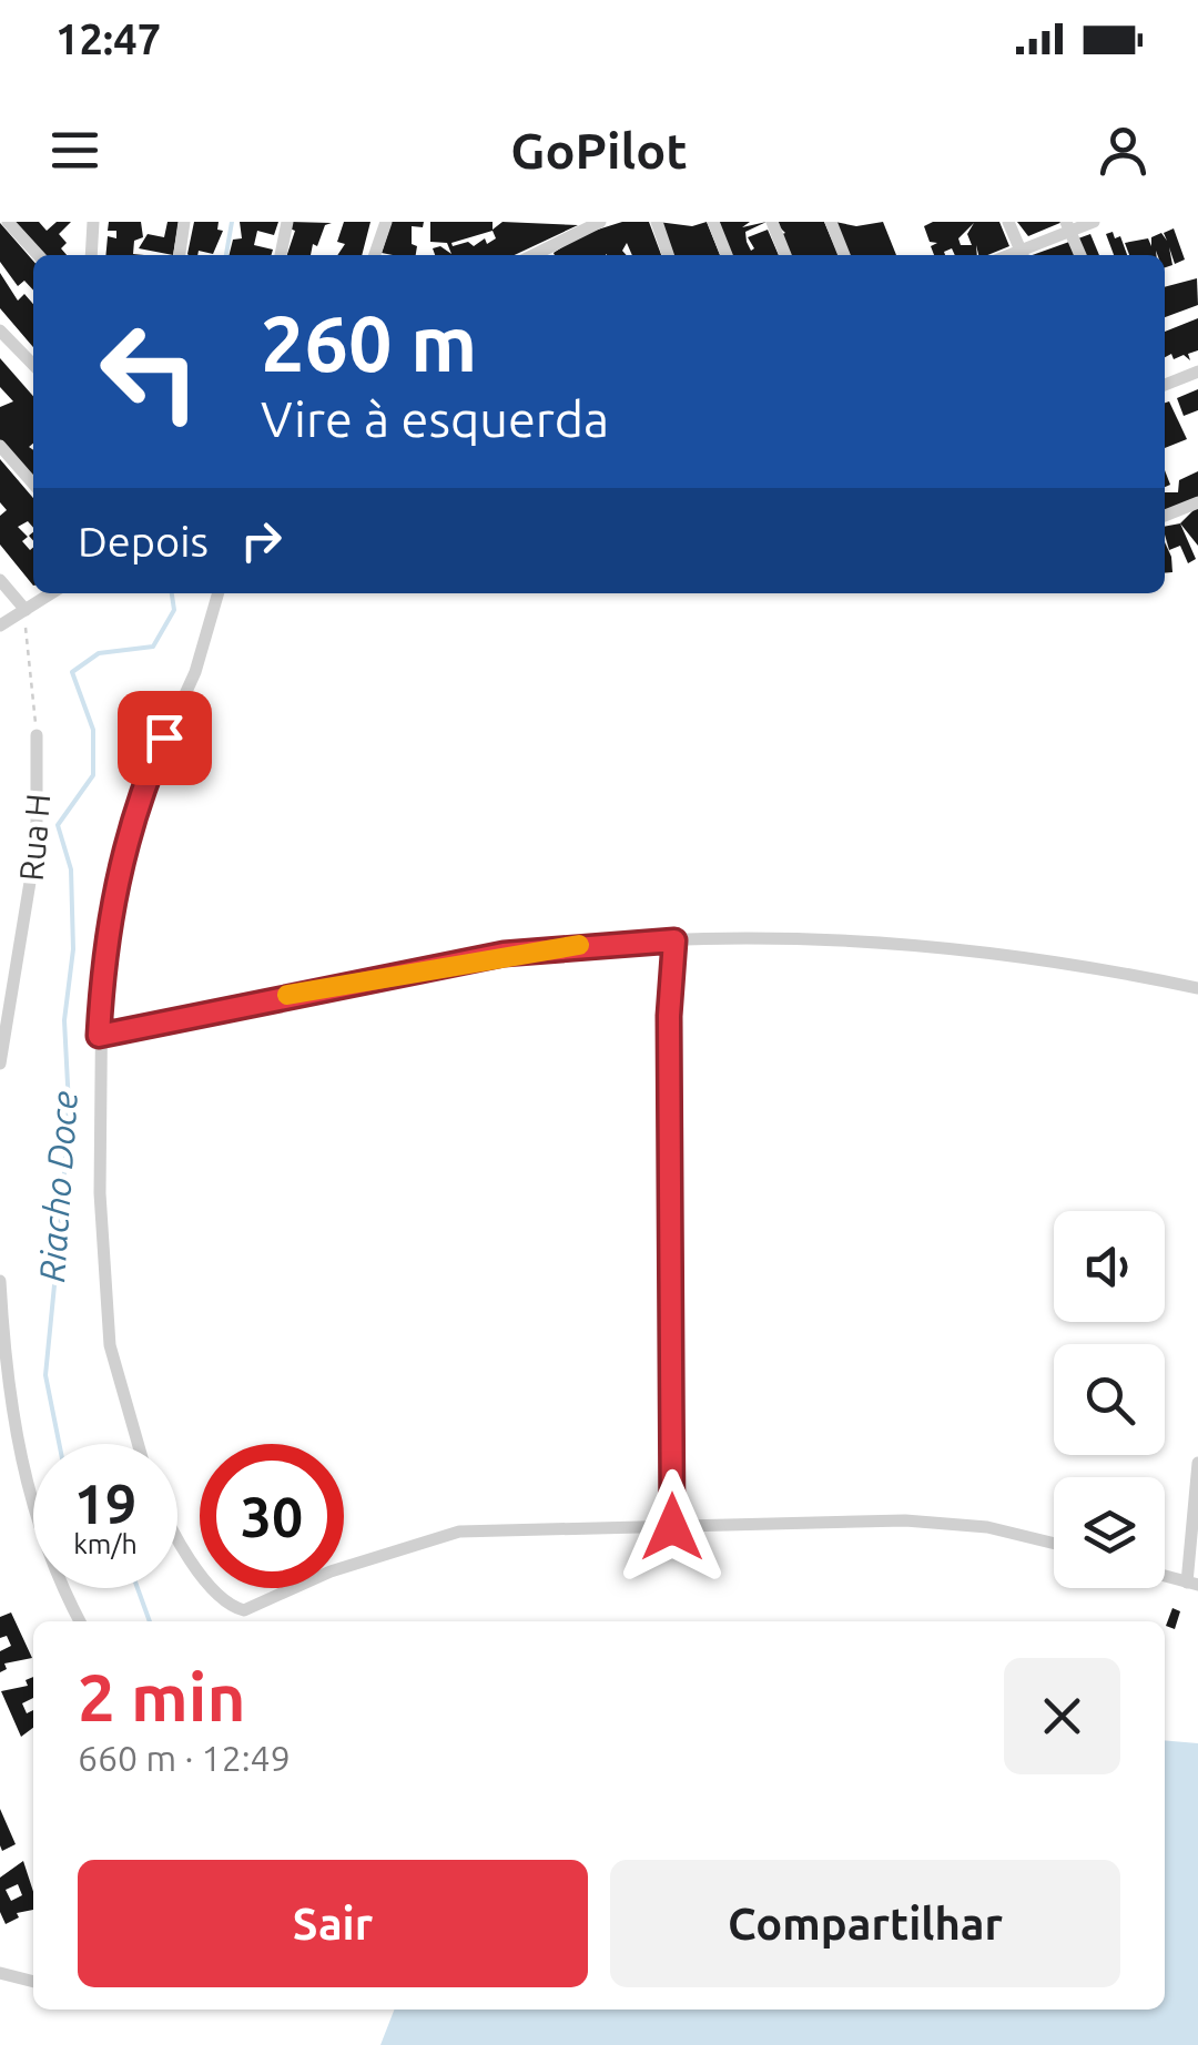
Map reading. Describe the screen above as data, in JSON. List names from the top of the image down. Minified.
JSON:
{"streets":{"street":["Rua H"]},"water":["Riacho Doce"],"page":{"status":"12:47","header":"GoPilot","turn":["260 m","Vire à esquerda"],"then":"Depois","speed":"19 km/h","limit":"30","heading":["2 min","660 m · 12:49"],"buttons":["Sair","Compartilhar"]}}
